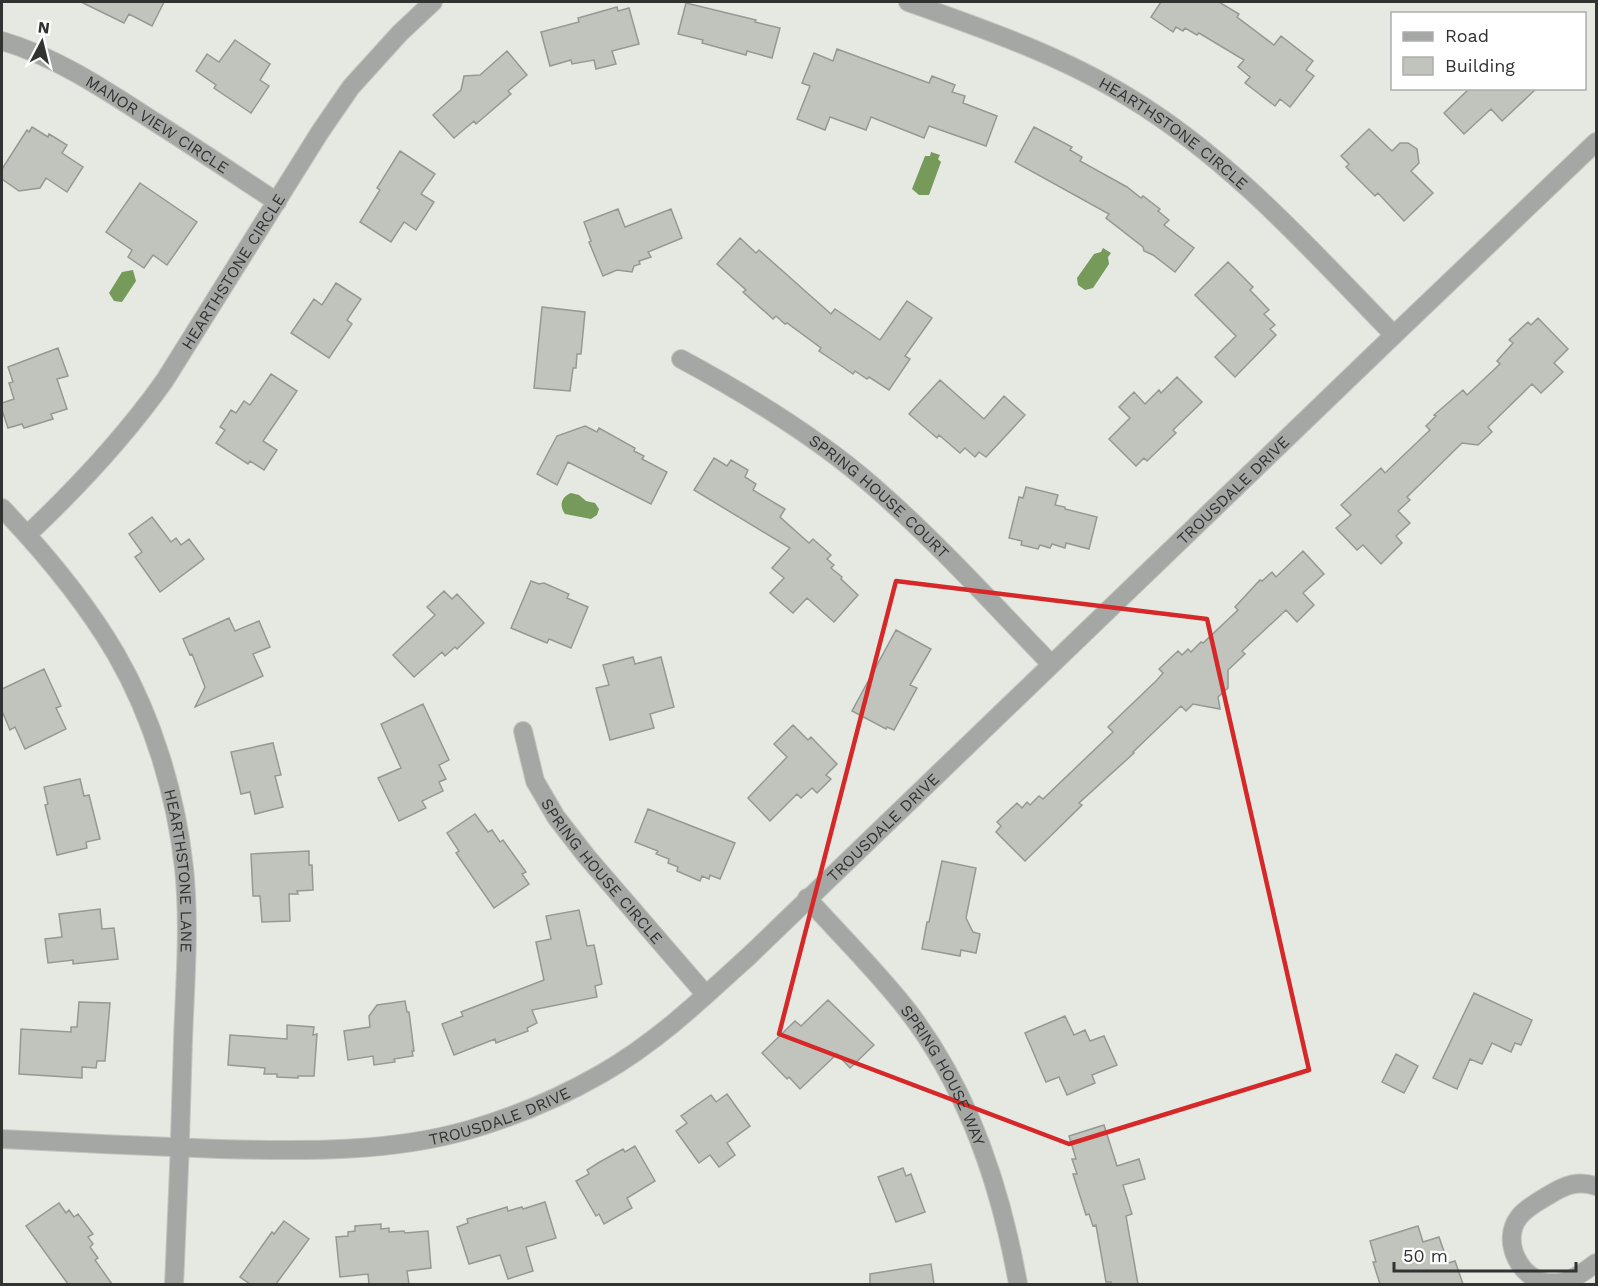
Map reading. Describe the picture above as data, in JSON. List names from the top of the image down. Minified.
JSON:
{"streets":{"street":["MANOR VIEW CIRCLE","HEARTHSTONE CIRCLE","TROUSDALE DRIVE","SPRING HOUSE COURT","SPRING HOUSE CIRCLE","HEARTHSTONE LANE","SPRING HOUSE WAY"]},"crossings":[["MANOR VIEW CIRCLE","HEARTHSTONE CIRCLE"],["HEARTHSTONE CIRCLE","TROUSDALE DRIVE"],["HEARTHSTONE CIRCLE","HEARTHSTONE LANE"],["TROUSDALE DRIVE","SPRING HOUSE COURT"],["TROUSDALE DRIVE","SPRING HOUSE CIRCLE"],["TROUSDALE DRIVE","HEARTHSTONE LANE"],["TROUSDALE DRIVE","SPRING HOUSE WAY"]],"legend":["Road","Building"],"scale_bar":"50 m","north":"top"}
